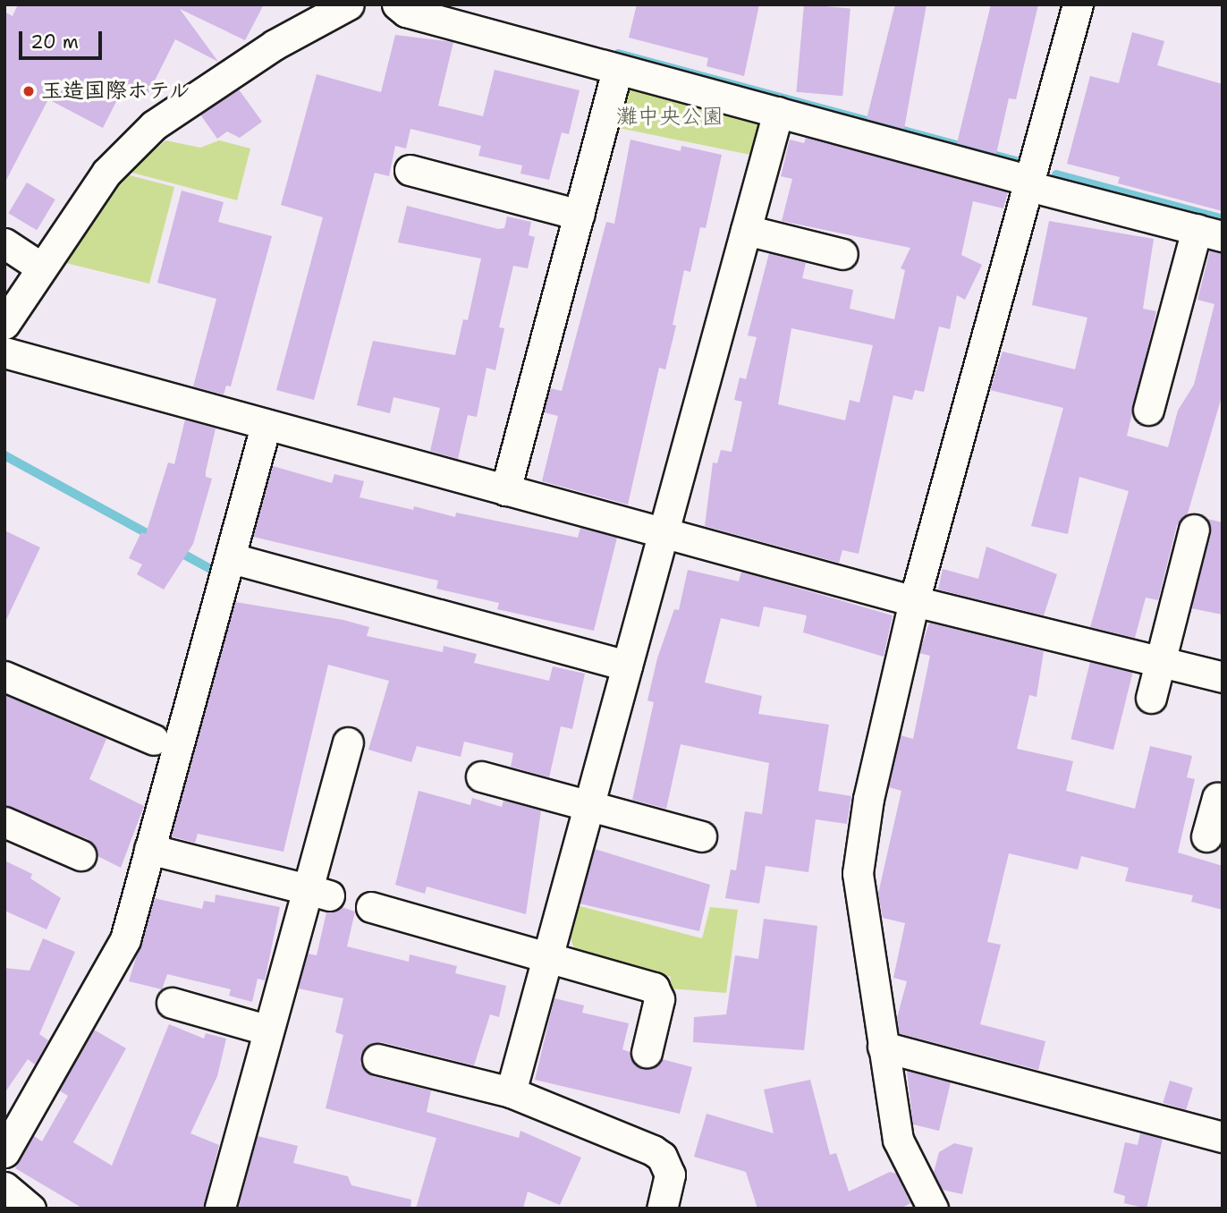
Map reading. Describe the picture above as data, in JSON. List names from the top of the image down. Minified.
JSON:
{"parks":["灘中央公園"],"places":["玉造国際ホテル"],"scale_bar":"20 m"}
